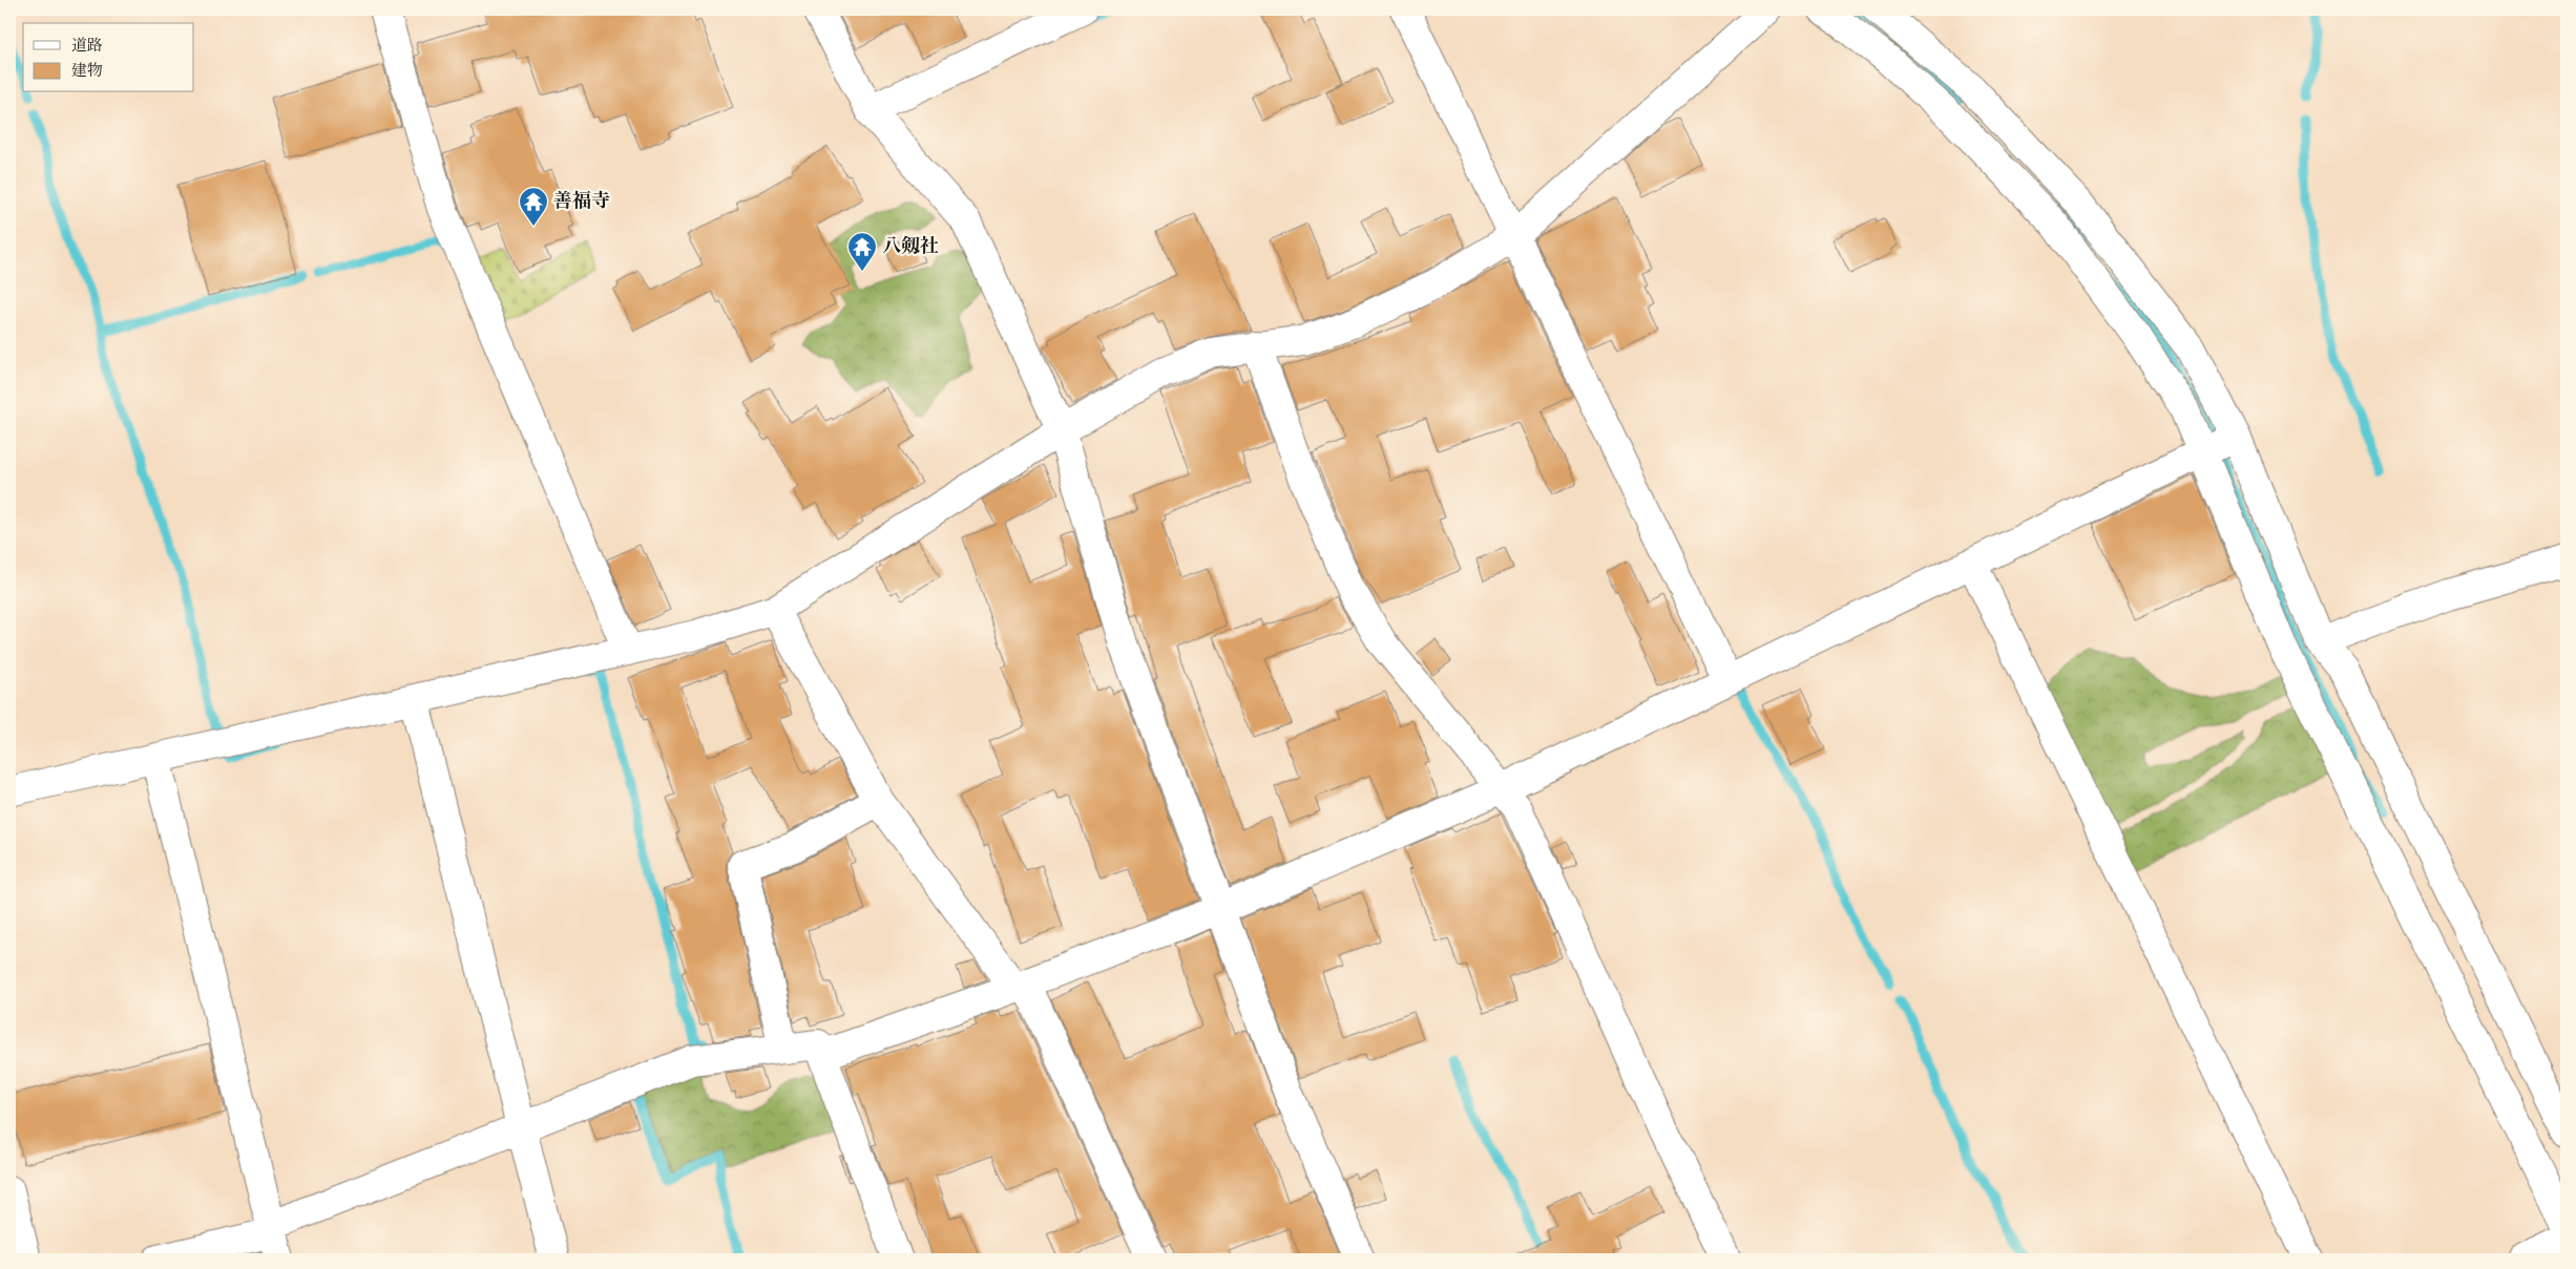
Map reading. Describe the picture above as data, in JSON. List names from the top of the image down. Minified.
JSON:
{"places":{"temple":["善福寺","八剱社"]},"legend":["道路","建物"]}
